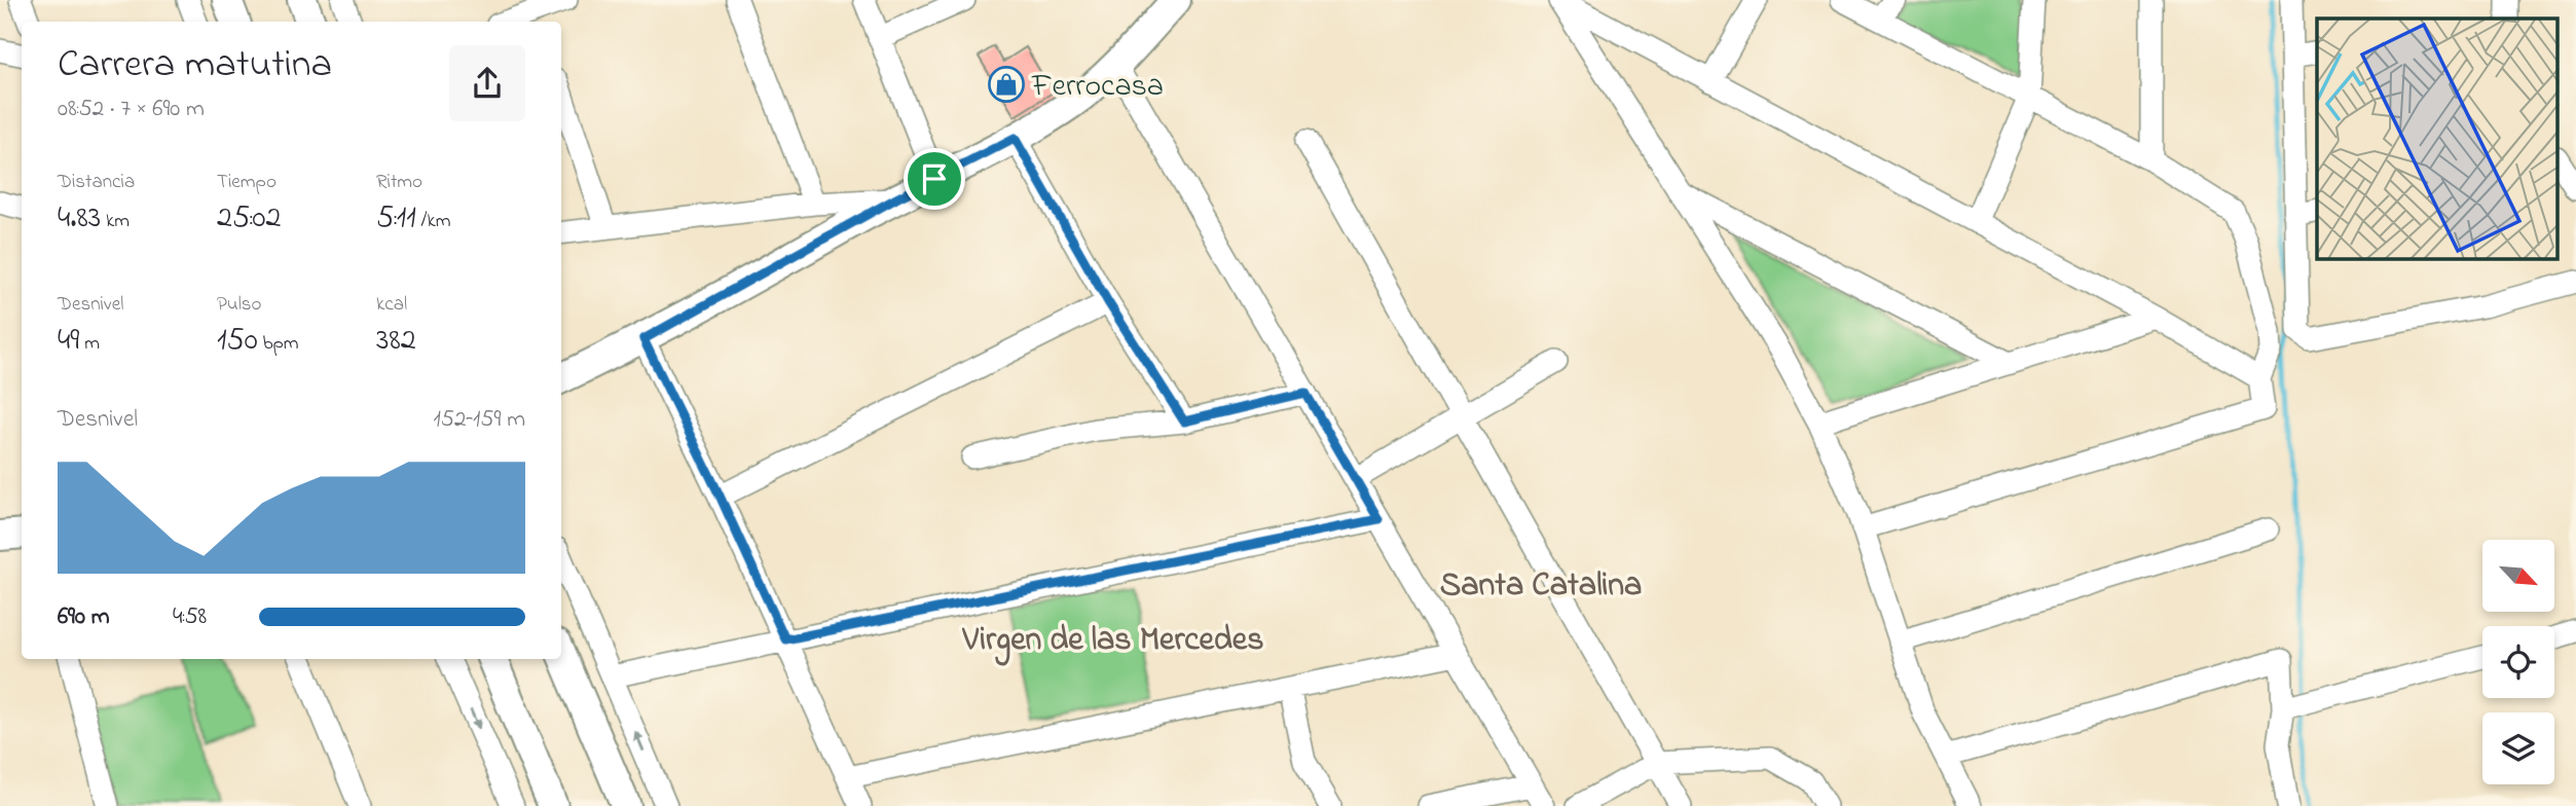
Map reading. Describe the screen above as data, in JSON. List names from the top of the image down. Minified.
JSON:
{"districts":["Santa Catalina","Virgen de las Mercedes"],"places":{"shop":["Ferrocasa"]},"north":"bottom right","page":{"heading":["Carrera matutina","08:52 · 7 × 690 m"],"stats":[["Distancia","4.83 km"],["Tiempo","25:02"],["Ritmo","5:11 /km"],["Desnivel","49 m"],["Pulso","150 bpm"],["kcal","382"]],"chart":["Desnivel","152–159 m"],"list":[{"name":"690 m","note":"4:58"}]}}
